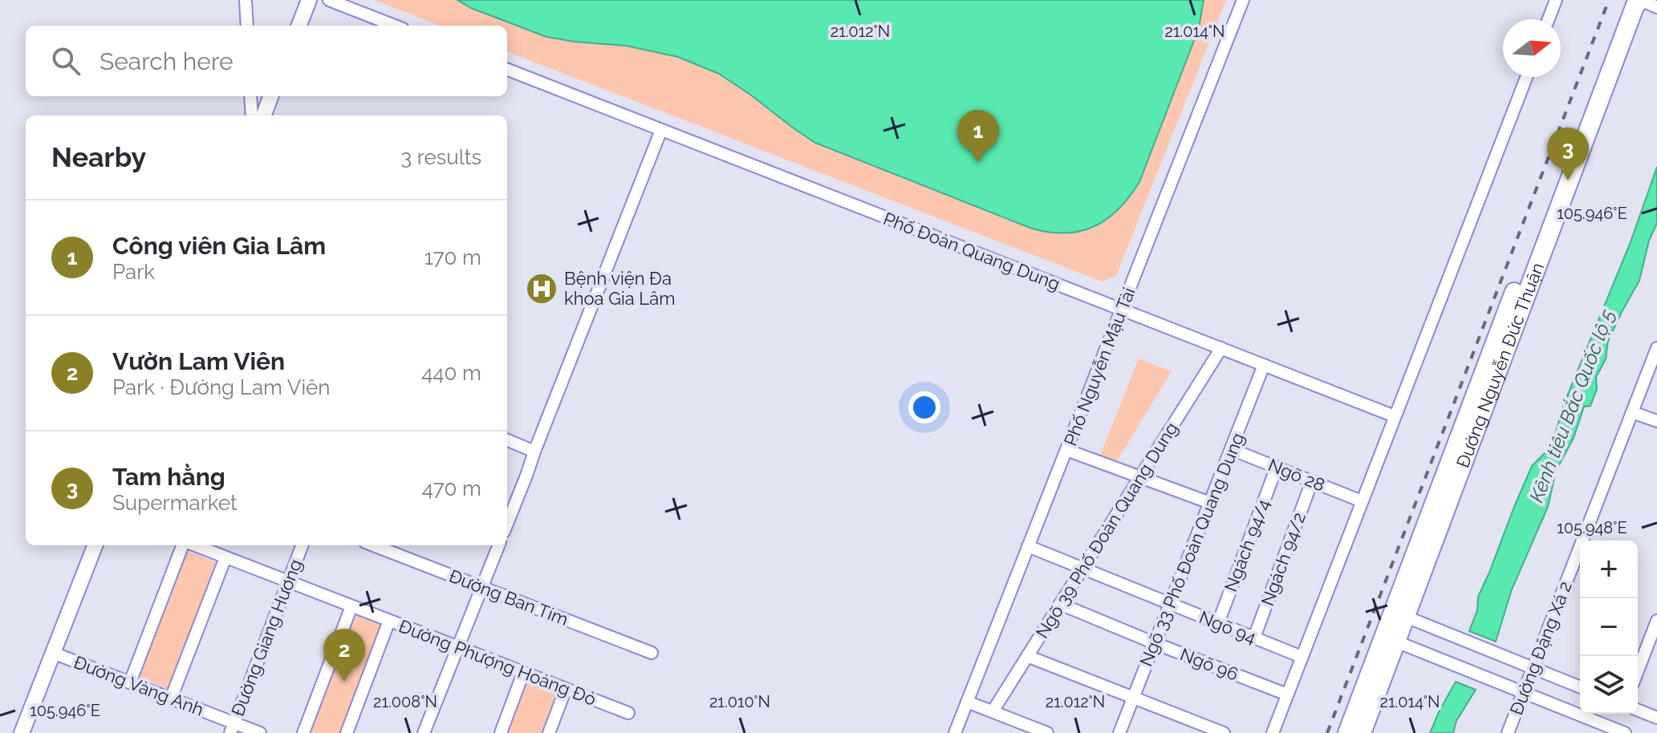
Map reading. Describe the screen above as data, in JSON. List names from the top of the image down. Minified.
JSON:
{"streets":{"highway":["Đường Nguyễn Đức Thuận"],"street":["Phố Đoàn Quang Dung","Phố Nguyễn Mậu Tài","Ngõ 28","Ngõ 39 Phố Đoàn Quang Dung","Ngách 94/4","Ngõ 33 Phố Đoàn Quang Dung","Ngách 94/2","Đường Ban Tím","Ngõ 94","Đường Giang Hương","Đường Đặng Xá 2","Đường Phượng Hoàng Đỏ","Ngõ 96","Đường Vàng Anh"]},"crossings":[["Phố Đoàn Quang Dung","Phố Nguyễn Mậu Tài"],["Phố Đoàn Quang Dung","Ngõ 39 Phố Đoàn Quang Dung"],["Phố Đoàn Quang Dung","Ngõ 33 Phố Đoàn Quang Dung"],["Phố Nguyễn Mậu Tài","Ngõ 94"],["Ngõ 28","Ngách 94/4"],["Ngõ 28","Ngõ 33 Phố Đoàn Quang Dung"],["Ngõ 28","Ngách 94/2"],["Ngõ 39 Phố Đoàn Quang Dung","Ngõ 94"],["Ngõ 39 Phố Đoàn Quang Dung","Ngõ 96"],["Ngách 94/4","Ngõ 94"],["Ngõ 33 Phố Đoàn Quang Dung","Ngõ 94"],["Ngõ 33 Phố Đoàn Quang Dung","Ngõ 96"],["Ngách 94/2","Ngõ 94"],["Đường Giang Hương","Đường Phượng Hoàng Đỏ"],["Đường Giang Hương","Đường Vàng Anh"]],"water":["Kênh tiêu Bắc Quốc lộ 5"],"places":{"hospital":["Bệnh viện Đa khoa Gia Lâm"]},"north":"right","page":{"search":"Search here","pins":["1","3","2"],"heading":["Nearby","3 results"],"list":[{"mark":"1","name":"Công viên Gia Lâm","note":"Park","value":"170 m"},{"mark":"2","name":"Vườn Lam Viên","note":"Park · Đường Lam Viên","value":"440 m"},{"mark":"3","name":"Tam hằng","note":"Supermarket","value":"470 m"}],"map_buttons":["+","−"]},"coordinates":["21.012°N","21.014°N","105.946°E","105.948°E","21.008°N","21.010°N"]}
